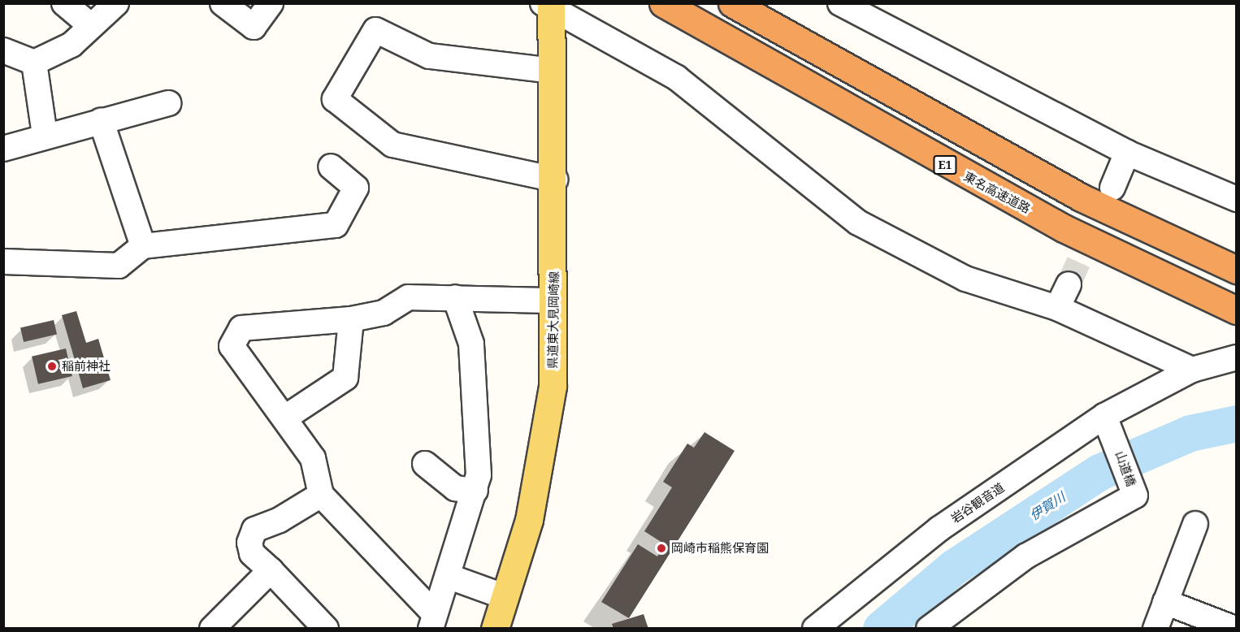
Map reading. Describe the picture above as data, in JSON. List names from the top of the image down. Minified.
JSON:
{"streets":{"highway":["E1","東名高速道路"],"main road":["県道東大見岡崎線"],"street":["山道橋","岩谷観音道"]},"crossings":[["山道橋","岩谷観音道"]],"water":["伊賀川"],"places":["稲前神社","岡崎市稲熊保育園"]}
